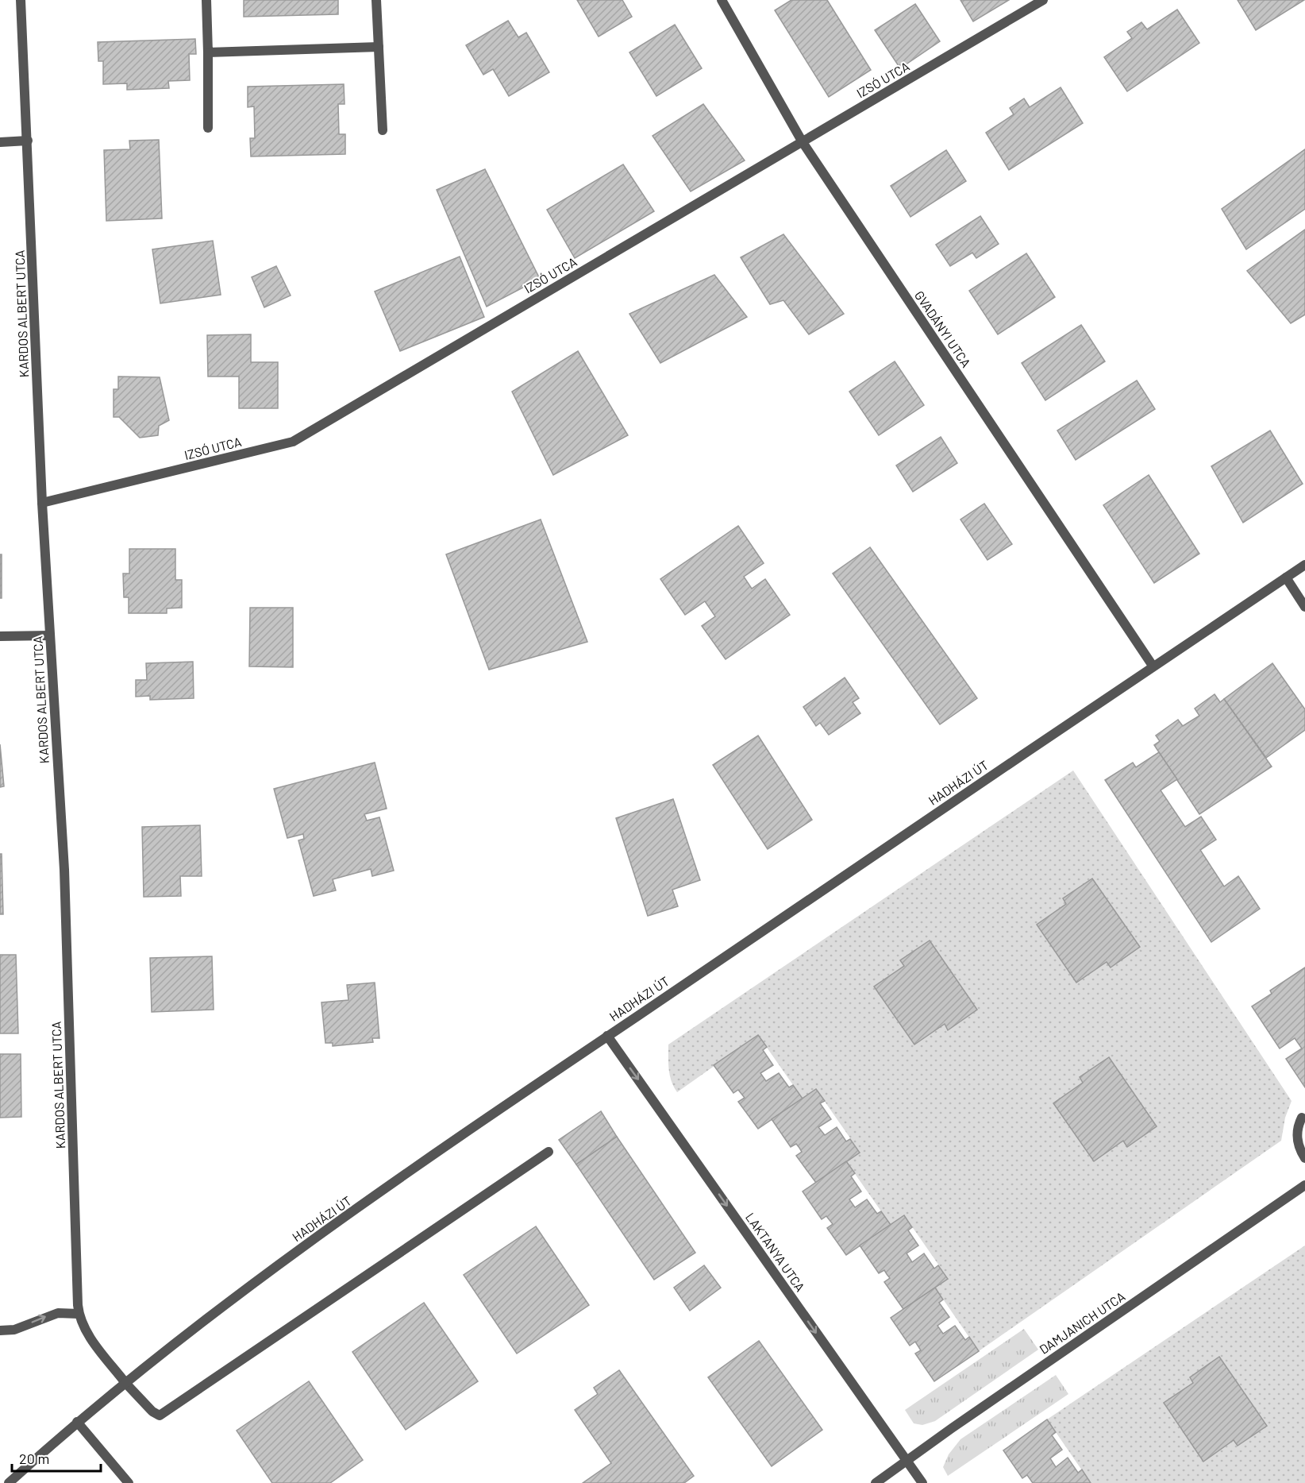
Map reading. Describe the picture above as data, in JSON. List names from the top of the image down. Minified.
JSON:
{"streets":{"street":["IZSÓ UTCA","KARDOS ALBERT UTCA","GVADÁNYI UTCA","HADHÁZI ÚT","LAKTANYA UTCA","DAMJANICH UTCA"]},"crossings":[["IZSÓ UTCA","KARDOS ALBERT UTCA"],["IZSÓ UTCA","GVADÁNYI UTCA"],["KARDOS ALBERT UTCA","HADHÁZI ÚT"],["GVADÁNYI UTCA","HADHÁZI ÚT"],["HADHÁZI ÚT","LAKTANYA UTCA"],["LAKTANYA UTCA","DAMJANICH UTCA"]],"one_way":["LAKTANYA UTCA"],"scale_bar":"20 m"}
